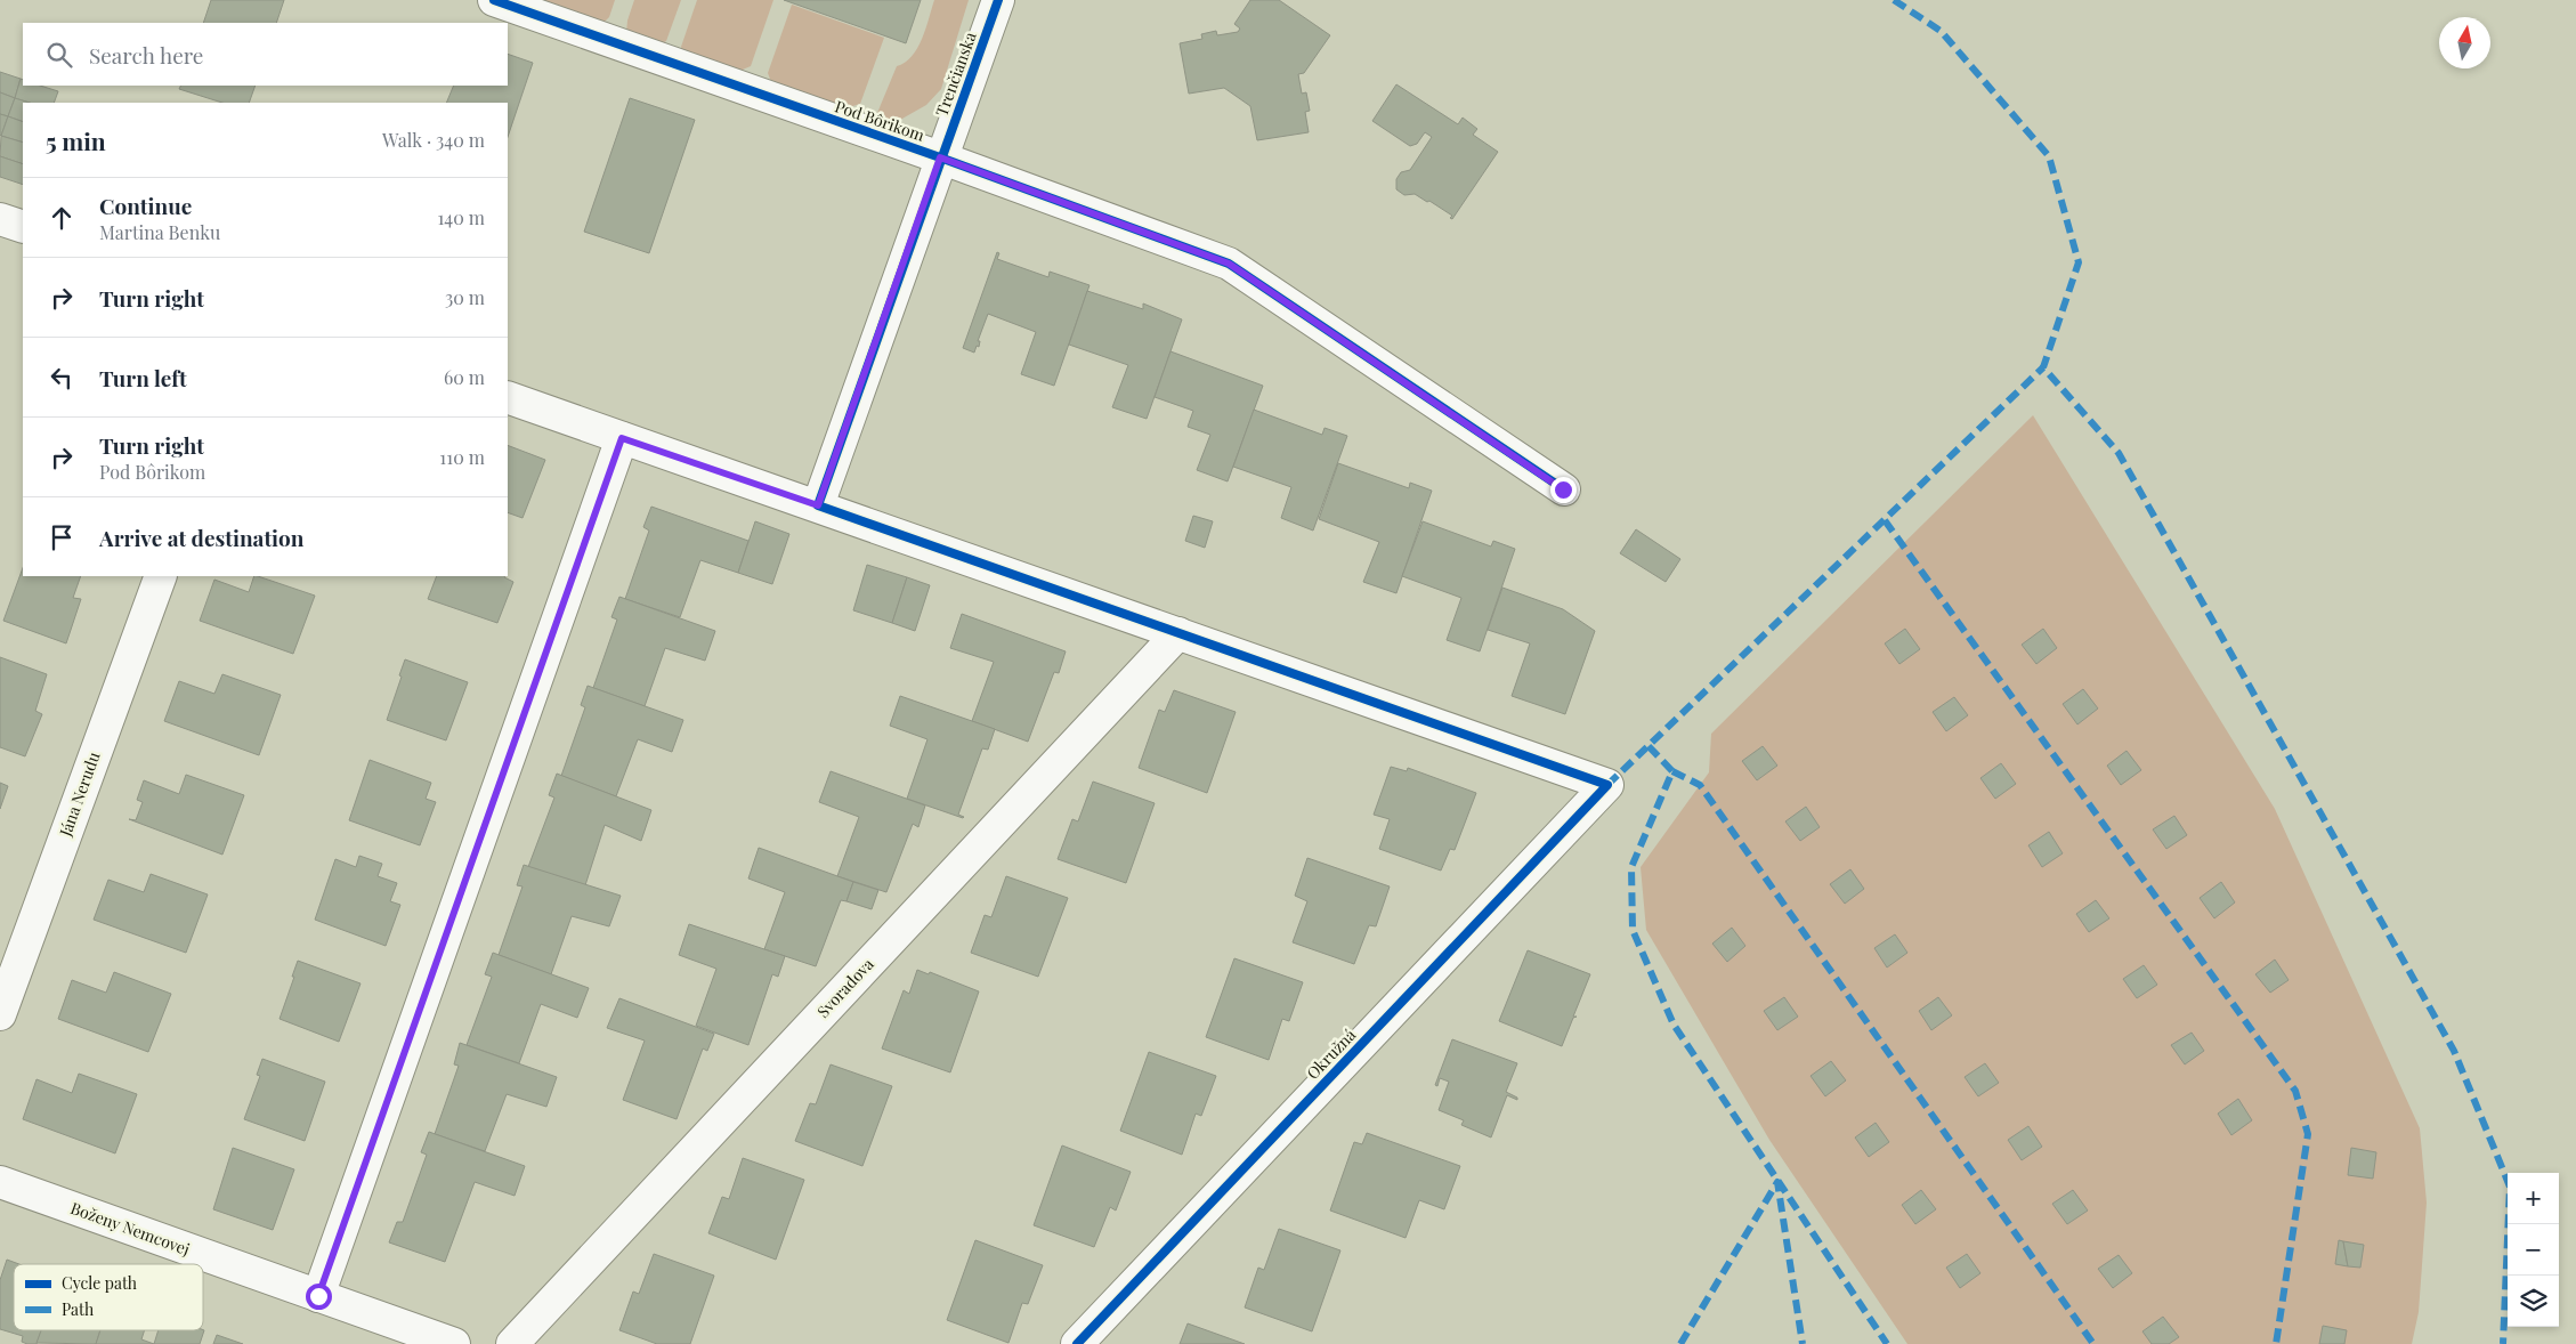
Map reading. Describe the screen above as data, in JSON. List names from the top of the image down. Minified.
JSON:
{"streets":{"street":["Trenčianska","Pod Bôrikom","Jána Nerudu","Svoradova","Okružná","Boženy Nemcovej"]},"crossings":[["Trenčianska","Pod Bôrikom"],["Svoradova","Okružná"]],"legend":["Cycle path","Path"],"north":"top","page":{"search":"Search here","heading":["5 min","Walk · 340 m"],"list":[["Continue","Martina Benku","140 m"],["Turn right","30 m"],["Turn left","60 m"],["Turn right","Pod Bôrikom","110 m"],"Arrive at destination"],"map_buttons":["+","−"]}}
